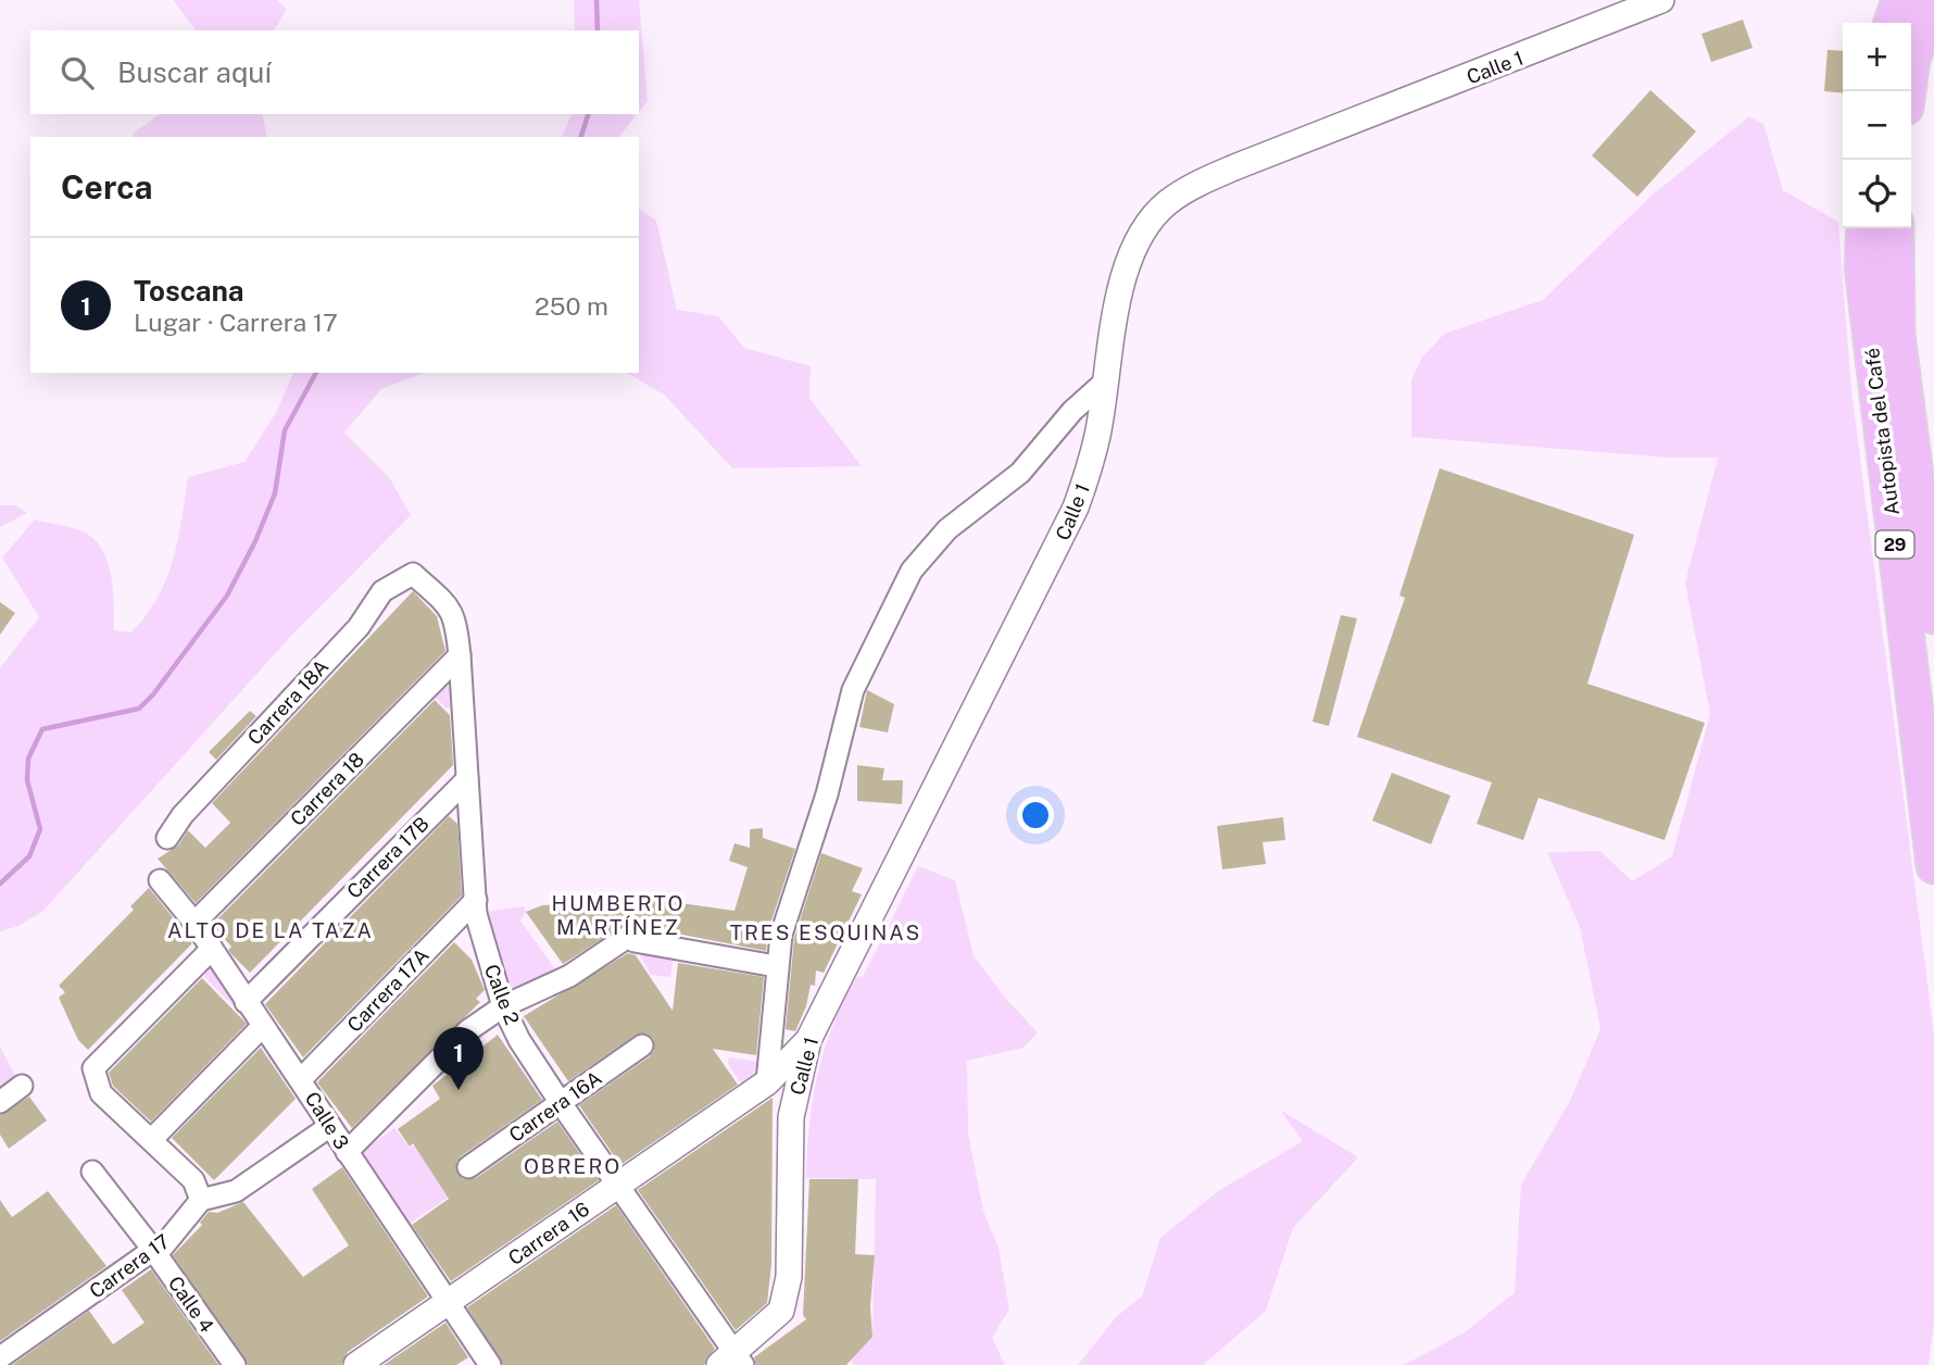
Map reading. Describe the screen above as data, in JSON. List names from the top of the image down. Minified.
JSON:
{"streets":{"highway":["Autopista del Café","29"],"street":["Calle 1","Carrera 18A","Carrera 18","Carrera 17B","Carrera 17A","Calle 2","Carrera 16A","Calle 3","Carrera 16","Carrera 17","Calle 4"]},"crossings":[["Calle 1","Calle 2"],["Calle 1","Carrera 16"],["Carrera 18A","Calle 2"],["Carrera 18","Calle 2"],["Carrera 18","Calle 3"],["Carrera 17B","Calle 2"],["Carrera 17B","Calle 3"],["Carrera 17A","Calle 2"],["Carrera 17A","Calle 3"],["Calle 2","Carrera 16A"],["Calle 2","Carrera 16"],["Calle 3","Carrera 16"],["Carrera 17","Calle 4"]],"districts":["HUMBERTO MARTÍNEZ","ALTO DE LA TAZA","TRES ESQUINAS","OBRERO"],"page":{"map_buttons":["+","−"],"search":"Buscar aquí","heading":"Cerca","list":[{"mark":"1","name":"Toscana","note":"Lugar · Carrera 17","value":"250 m"}],"pins":"1"}}
